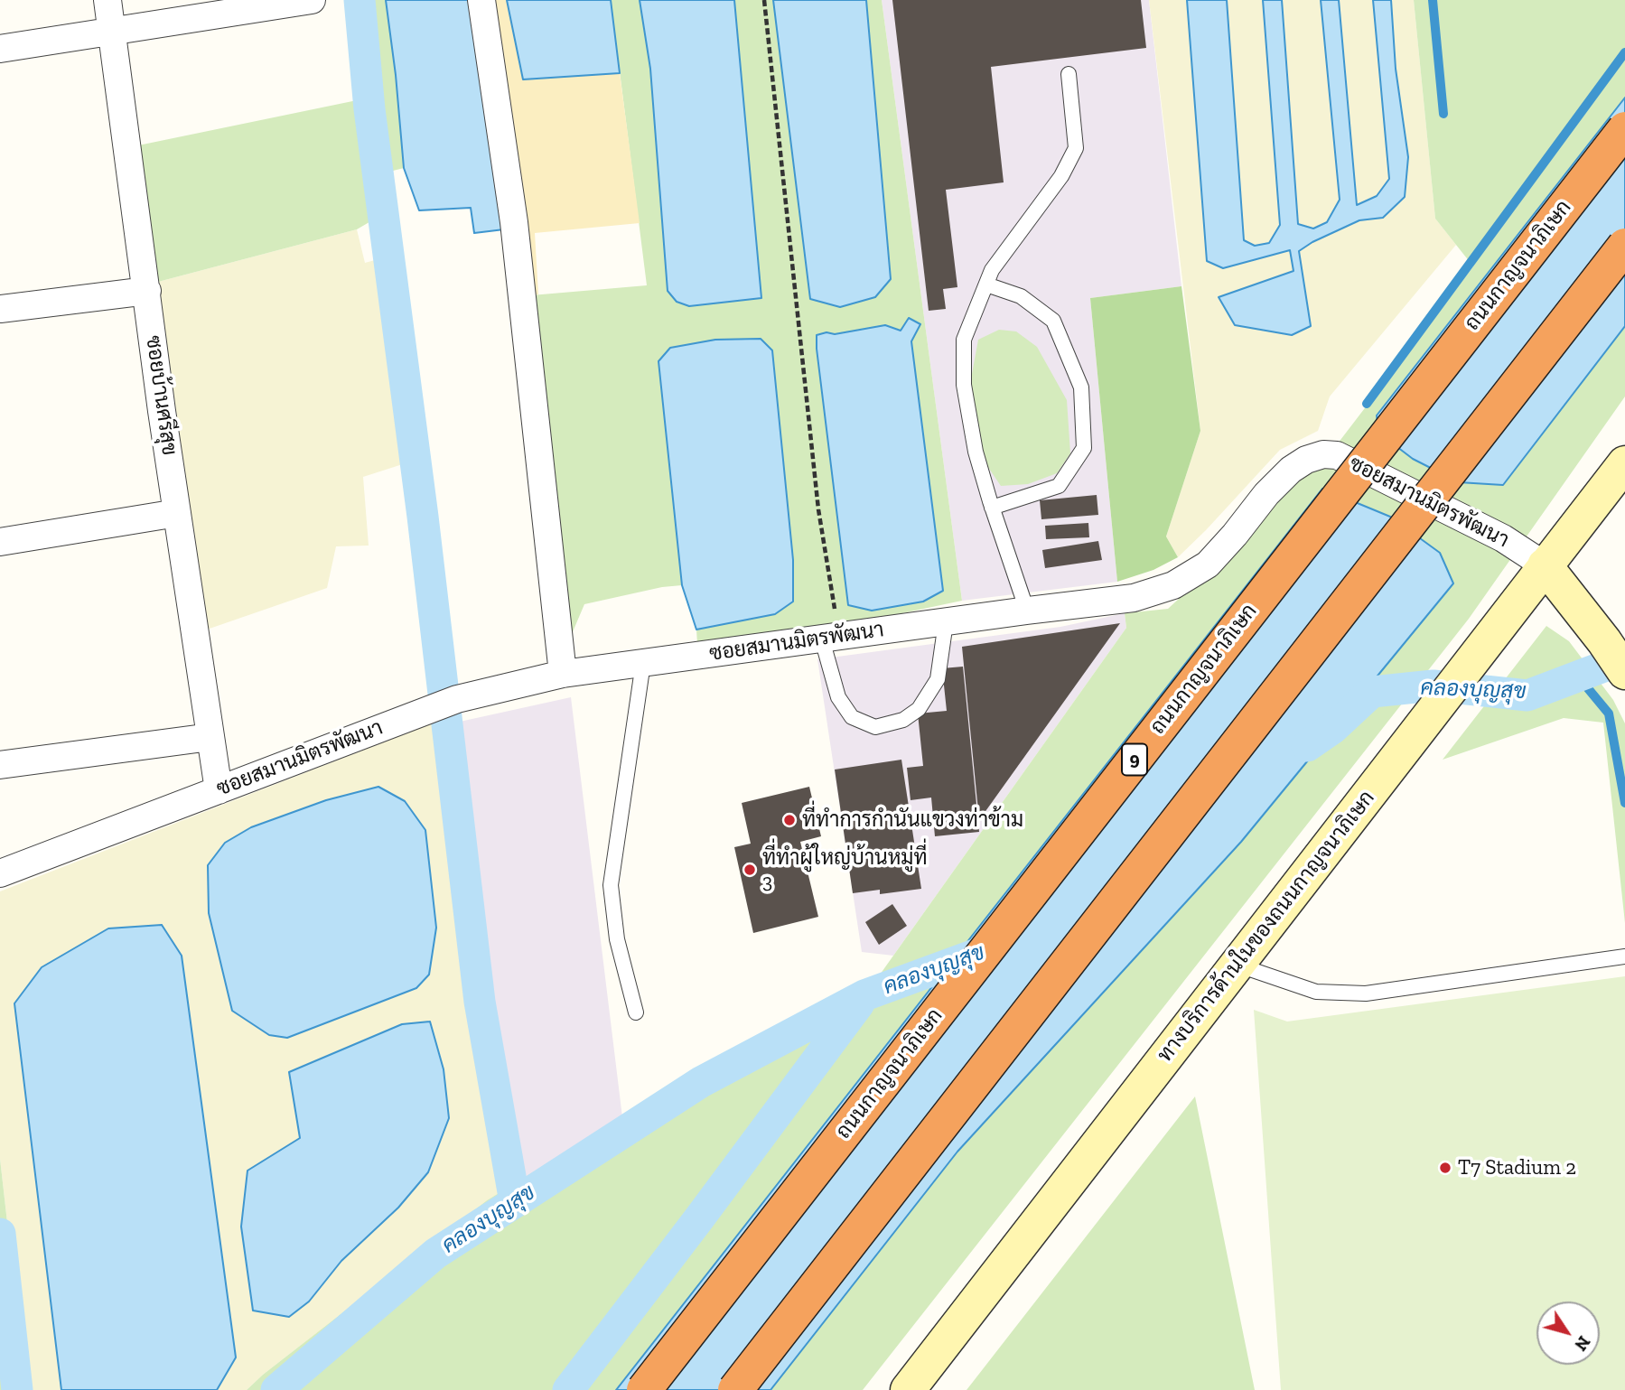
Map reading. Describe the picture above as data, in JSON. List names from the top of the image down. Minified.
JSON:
{"streets":{"highway":["ถนนกาญจนาภิเษก","9"],"main road":["ทางบริการด้านในของถนนกาญจนาภิเษก"],"street":["ซอยบ้านศรีสุข","ซอยสมานมิตรพัฒนา"]},"crossings":[["ซอยบ้านศรีสุข","ซอยสมานมิตรพัฒนา"],["ซอยสมานมิตรพัฒนา","ทางบริการด้านในของถนนกาญจนาภิเษก"]],"water":["คลองบุญสุข"],"places":["ที่ทำการกำนันแขวงท่าข้าม","ที่ทำผู้ใหญ่บ้านหมู่ที่ 3","T7 Stadium 2"],"north":"bottom right"}
